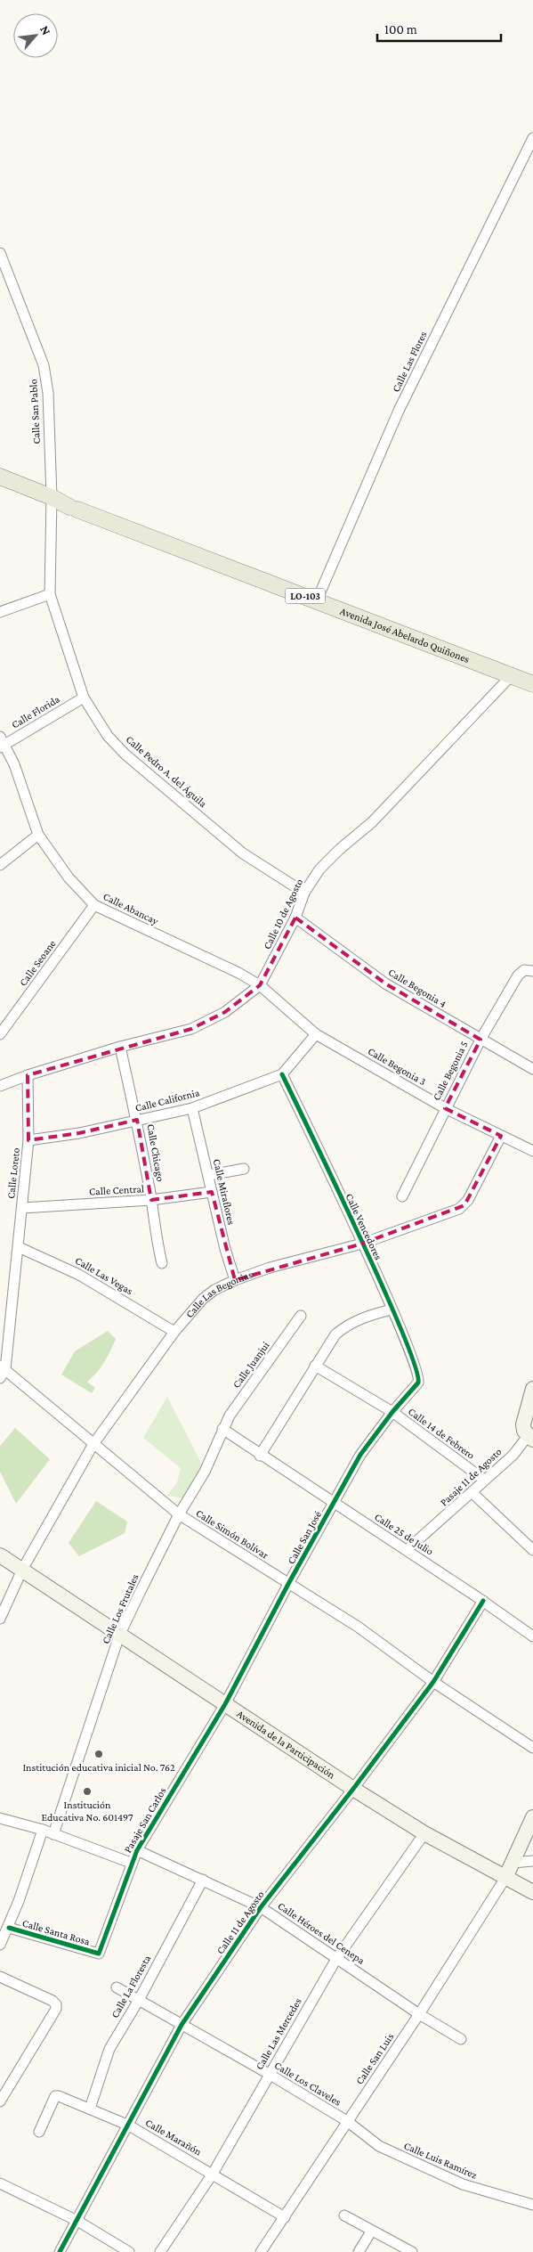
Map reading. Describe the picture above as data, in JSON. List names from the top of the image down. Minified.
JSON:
{"streets":{"main road":["LO-103","Avenida José Abelardo Quiñones","Avenida de la Participación"],"street":["Calle Las Flores","Calle San Pablo","Calle Florida","Calle Pedro A. del Águila","Calle Abancay","Calle 10 de Agosto","Calle Seoane","Calle Begonia 4","Calle Begonia 3","Calle Begonia 5","Calle California","Calle Chicago","Calle Loreto","Calle Central","Calle Miraflores","Calle Vencedores","Calle Las Vegas","Calle Las Begonias","Calle Juanjui","Calle 14 de Febrero","Pasaje 11 de Agosto","Calle Simón Bolívar","Calle 25 de Julio","Calle San José","Calle Los Frutales","Pasaje San Carlos","Calle 11 de Agosto","Calle Santa Rosa","Calle Héroes del Cenepa","Calle La Floresta","Calle Las Mercedes","Calle San Luis","Calle Los Claveles","Calle Marañón","Calle Luis Ramírez"]},"crossings":[["Calle Las Flores","Avenida José Abelardo Quiñones"],["Calle San Pablo","Avenida José Abelardo Quiñones"],["Calle San Pablo","Calle Pedro A. del Águila"],["Avenida José Abelardo Quiñones","Calle Pedro A. del Águila"],["Avenida José Abelardo Quiñones","Calle 10 de Agosto"],["Calle Florida","Calle Pedro A. del Águila"],["Calle Florida","Calle Abancay"],["Calle Pedro A. del Águila","Calle 10 de Agosto"],["Calle Abancay","Calle 10 de Agosto"],["Calle Abancay","Calle Seoane"],["Calle Abancay","Calle Begonia 3"],["Calle 10 de Agosto","Calle Begonia 4"],["Calle 10 de Agosto","Calle Begonia 3"],["Calle 10 de Agosto","Calle Chicago"],["Calle 10 de Agosto","Calle Loreto"],["Calle Begonia 4","Calle Begonia 5"],["Calle Begonia 3","Calle Begonia 5"],["Calle Begonia 3","Calle Las Begonias"],["Calle California","Calle Chicago"],["Calle California","Calle Loreto"],["Calle California","Calle Miraflores"],["Calle California","Calle Vencedores"],["Calle Chicago","Calle Central"],["Calle Loreto","Calle Central"],["Calle Loreto","Calle Las Vegas"],["Calle Loreto","Calle Simón Bolívar"],["Calle Central","Calle Miraflores"],["Calle Miraflores","Calle Las Begonias"],["Calle Vencedores","Calle Las Begonias"],["Calle Vencedores","Calle San José"],["Calle Las Vegas","Calle Las Begonias"],["Calle Las Begonias","Calle Simón Bolívar"],["Calle Las Begonias","Avenida de la Participación"],["Calle Juanjui","Calle 25 de Julio"],["Calle Juanjui","Calle Los Frutales"],["Calle 14 de Febrero","Pasaje 11 de Agosto"],["Calle 14 de Febrero","Calle San José"],["Pasaje 11 de Agosto","Calle 25 de Julio"],["Calle Simón Bolívar","Calle San José"],["Calle Simón Bolívar","Calle Los Frutales"],["Calle Simón Bolívar","Calle 11 de Agosto"],["Calle 25 de Julio","Calle San José"],["Calle 25 de Julio","Calle Los Frutales"],["Calle 25 de Julio","Calle 11 de Agosto"],["Calle San José","Avenida de la Participación"],["Calle San José","Pasaje San Carlos"],["Calle Los Frutales","Avenida de la Participación"],["Avenida de la Participación","Pasaje San Carlos"],["Avenida de la Participación","Calle 11 de Agosto"],["Avenida de la Participación","Calle Las Mercedes"],["Avenida de la Participación","Calle San Luis"],["Pasaje San Carlos","Calle Santa Rosa"],["Pasaje San Carlos","Calle Héroes del Cenepa"],["Calle 11 de Agosto","Calle Héroes del Cenepa"],["Calle 11 de Agosto","Calle Los Claveles"],["Calle 11 de Agosto","Calle Marañón"],["Calle Héroes del Cenepa","Calle La Floresta"],["Calle Héroes del Cenepa","Calle Las Mercedes"],["Calle Héroes del Cenepa","Calle San Luis"],["Calle La Floresta","Calle Los Claveles"],["Calle La Floresta","Calle Marañón"],["Calle Las Mercedes","Calle Los Claveles"],["Calle Las Mercedes","Calle Marañón"],["Calle San Luis","Calle Los Claveles"],["Calle San Luis","Calle Marañón"],["Calle San Luis","Calle Luis Ramírez"],["Calle Los Claveles","Calle Luis Ramírez"]],"places":["Institución educativa inicial No. 762","Institución Educativa No. 601497"],"scale_bar":"100 m","north":"top right"}
